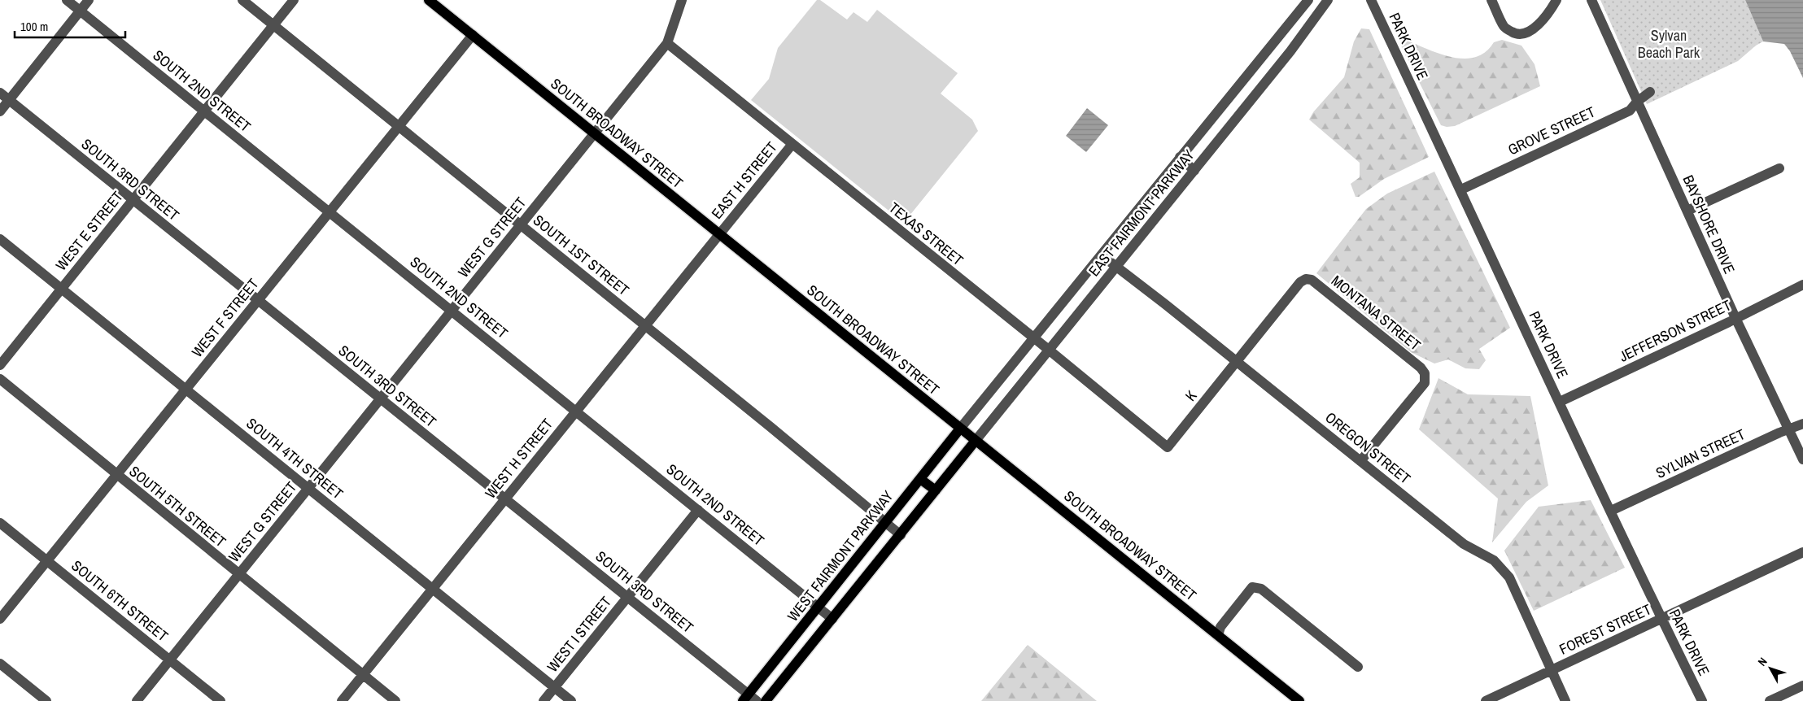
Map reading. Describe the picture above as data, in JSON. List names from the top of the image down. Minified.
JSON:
{"streets":{"main road":["SOUTH BROADWAY STREET","WEST FAIRMONT PARKWAY"],"street":["PARK DRIVE","SOUTH 2ND STREET","GROVE STREET","SOUTH 3RD STREET","EAST H STREET","EAST FAIRMONT PARKWAY","BAYSHORE DRIVE","WEST E STREET","TEXAS STREET","WEST G STREET","SOUTH 1ST STREET","MONTANA STREET","WEST F STREET","JEFFERSON STREET","K","OREGON STREET","SYLVAN STREET","SOUTH 4TH STREET","WEST H STREET","SOUTH 5TH STREET","SOUTH 6TH STREET","FOREST STREET","WEST I STREET"]},"crossings":[["PARK DRIVE","GROVE STREET"],["PARK DRIVE","JEFFERSON STREET"],["PARK DRIVE","SYLVAN STREET"],["PARK DRIVE","FOREST STREET"],["SOUTH 2ND STREET","WEST E STREET"],["SOUTH 2ND STREET","WEST G STREET"],["SOUTH 2ND STREET","WEST F STREET"],["SOUTH 2ND STREET","WEST H STREET"],["SOUTH 2ND STREET","WEST FAIRMONT PARKWAY"],["SOUTH 2ND STREET","WEST I STREET"],["GROVE STREET","BAYSHORE DRIVE"],["SOUTH BROADWAY STREET","EAST H STREET"],["SOUTH BROADWAY STREET","EAST FAIRMONT PARKWAY"],["SOUTH BROADWAY STREET","WEST G STREET"],["SOUTH BROADWAY STREET","WEST F STREET"],["SOUTH BROADWAY STREET","WEST H STREET"],["SOUTH BROADWAY STREET","WEST FAIRMONT PARKWAY"],["SOUTH 3RD STREET","WEST E STREET"],["SOUTH 3RD STREET","WEST G STREET"],["SOUTH 3RD STREET","WEST F STREET"],["SOUTH 3RD STREET","WEST H STREET"],["SOUTH 3RD STREET","WEST FAIRMONT PARKWAY"],["SOUTH 3RD STREET","WEST I STREET"],["EAST H STREET","TEXAS STREET"],["EAST H STREET","WEST H STREET"],["EAST FAIRMONT PARKWAY","TEXAS STREET"],["EAST FAIRMONT PARKWAY","OREGON STREET"],["EAST FAIRMONT PARKWAY","WEST FAIRMONT PARKWAY"],["BAYSHORE DRIVE","JEFFERSON STREET"],["BAYSHORE DRIVE","SYLVAN STREET"],["WEST E STREET","SOUTH 1ST STREET"],["WEST E STREET","SOUTH 4TH STREET"],["TEXAS STREET","WEST G STREET"],["TEXAS STREET","K"],["WEST G STREET","SOUTH 1ST STREET"],["WEST G STREET","SOUTH 4TH STREET"],["WEST G STREET","SOUTH 5TH STREET"],["WEST G STREET","SOUTH 6TH STREET"],["SOUTH 1ST STREET","WEST F STREET"],["SOUTH 1ST STREET","WEST H STREET"],["SOUTH 1ST STREET","WEST FAIRMONT PARKWAY"],["MONTANA STREET","K"],["MONTANA STREET","OREGON STREET"],["WEST F STREET","SOUTH 4TH STREET"],["WEST F STREET","SOUTH 5TH STREET"],["WEST F STREET","SOUTH 6TH STREET"],["K","OREGON STREET"],["OREGON STREET","FOREST STREET"],["SOUTH 4TH STREET","WEST H STREET"],["SOUTH 4TH STREET","WEST I STREET"],["WEST H STREET","SOUTH 5TH STREET"]],"parks":["Sylvan Beach Park"],"scale_bar":"100 m","north":"top left"}
